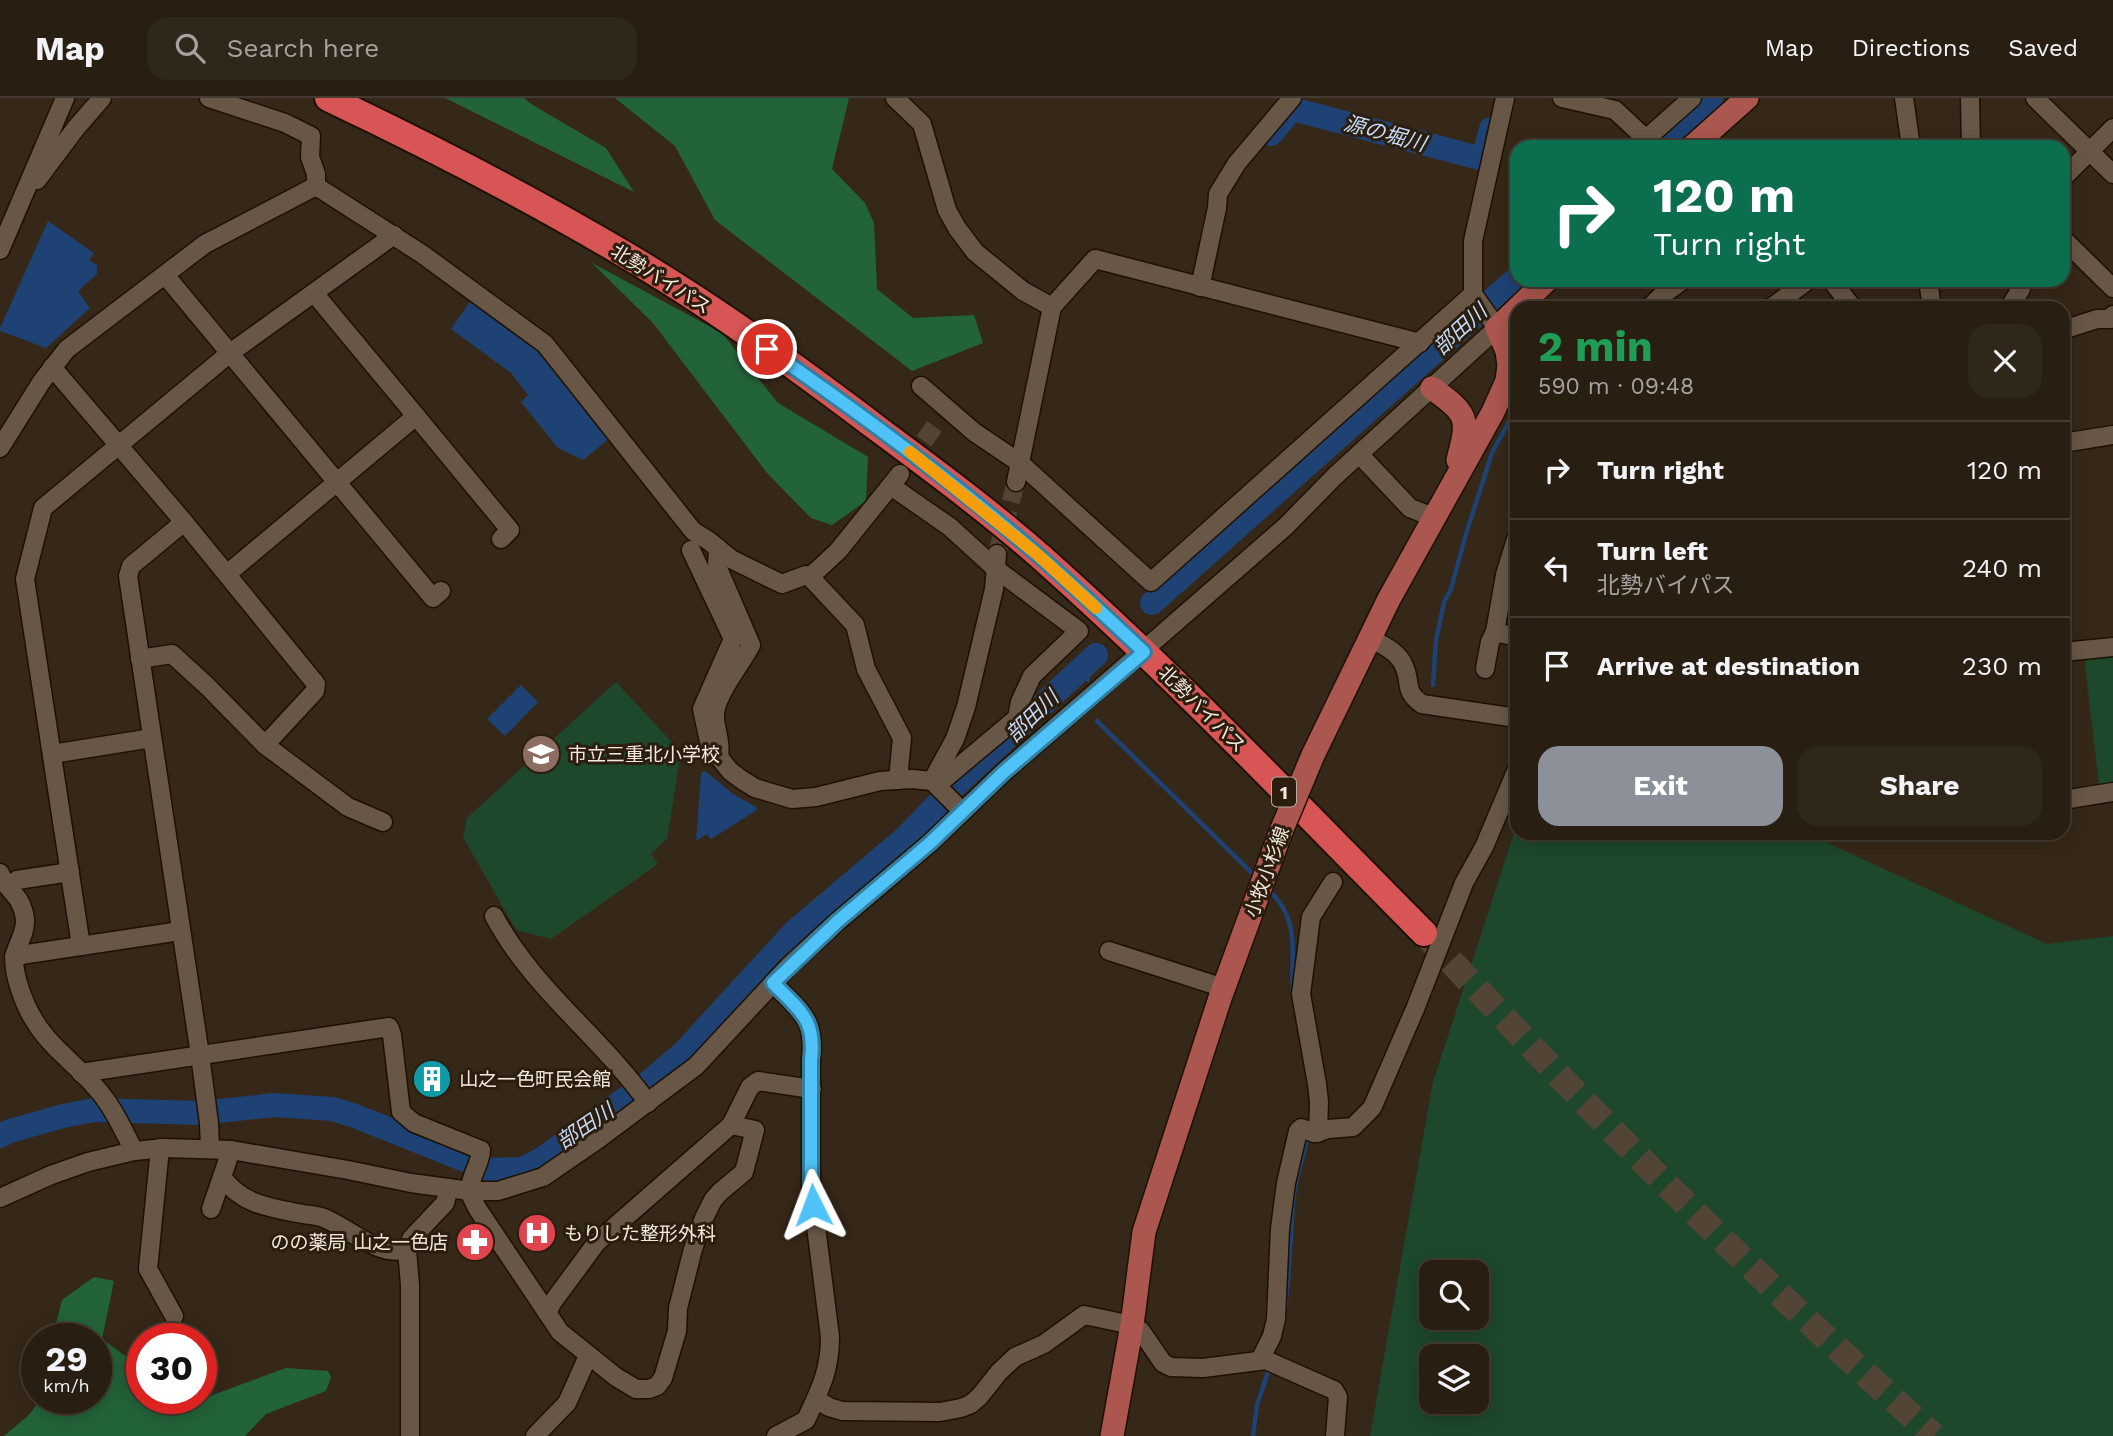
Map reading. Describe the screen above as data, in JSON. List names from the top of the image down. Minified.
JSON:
{"streets":{"highway":["北勢バイパス","1"],"main road":["小牧小杉線"]},"water":["源の堀川","部田川"],"places":{"school or university":["市立三重北小学校"],"building":["山之一色町民会館"],"hospital":["もりした整形外科"],"pharmacy":["のの薬局 山之一色店"]},"page":{"header":"Map","search":"Search here","nav":["Map","Directions","Saved"],"turn":["120 m","Turn right"],"heading":["2 min","590 m · 09:48"],"list":[{"name":"Turn right","value":"120 m"},{"name":"Turn left","note":"北勢バイパス","value":"240 m"},{"name":"Arrive at destination","value":"230 m"}],"buttons":["Exit","Share"],"speed":"29 km/h","limit":"30"}}
